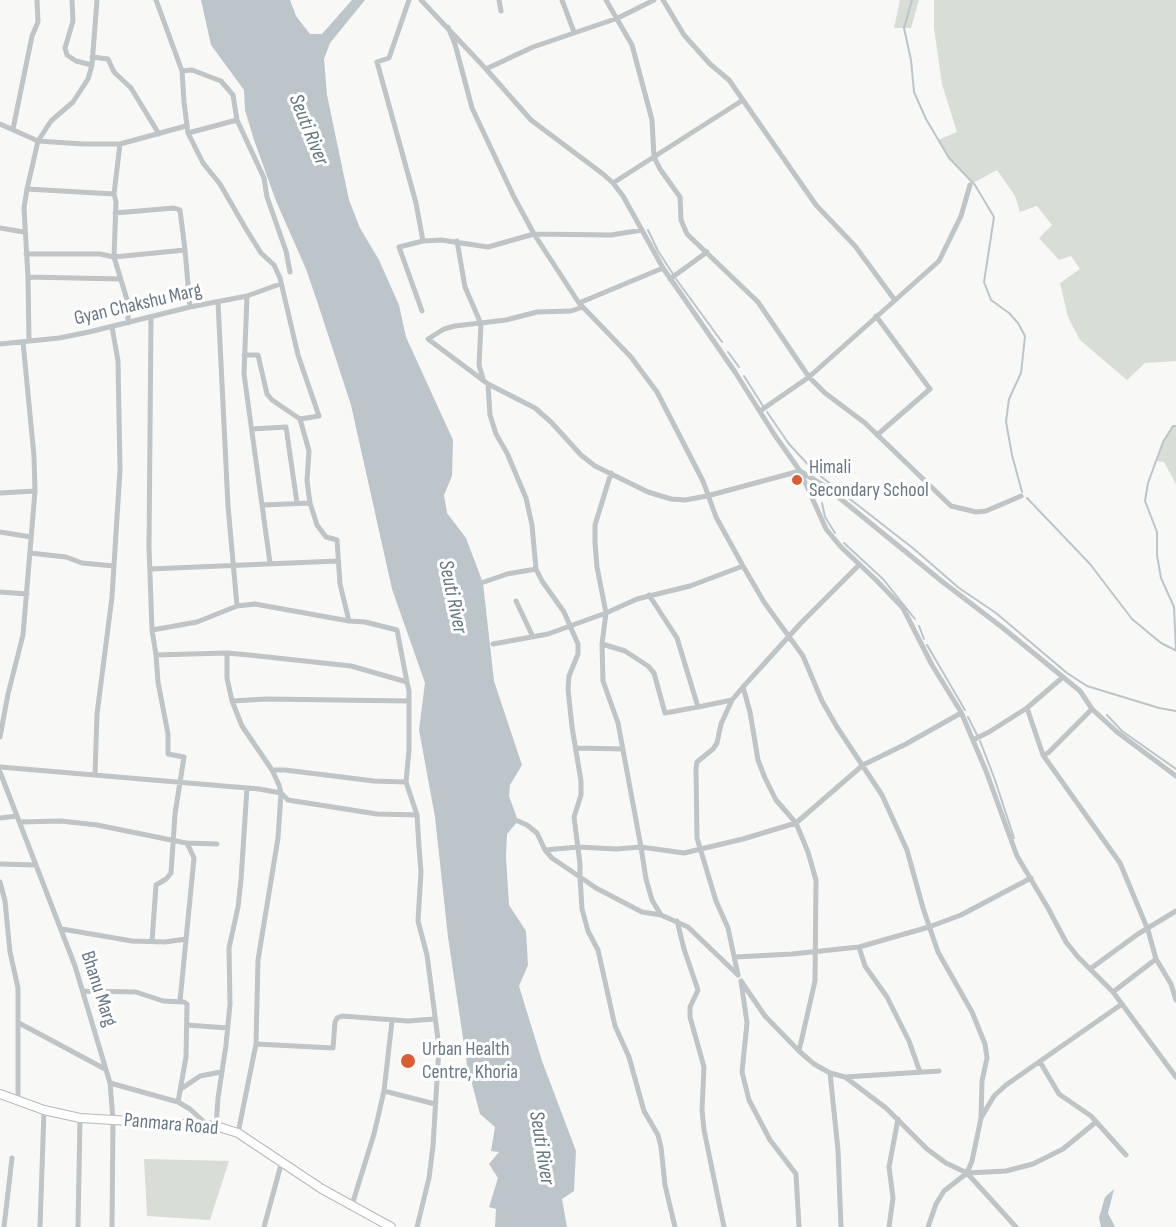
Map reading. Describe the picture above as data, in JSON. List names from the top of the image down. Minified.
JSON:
{"streets":{"street":["Gyan Chakshu Marg","Bhanu Marg","Panmara Road"]},"crossings":[["Bhanu Marg","Panmara Road"]],"water":["Seuti River"],"places":["Himali Secondary School","Urban Health Centre, Khoria"]}
